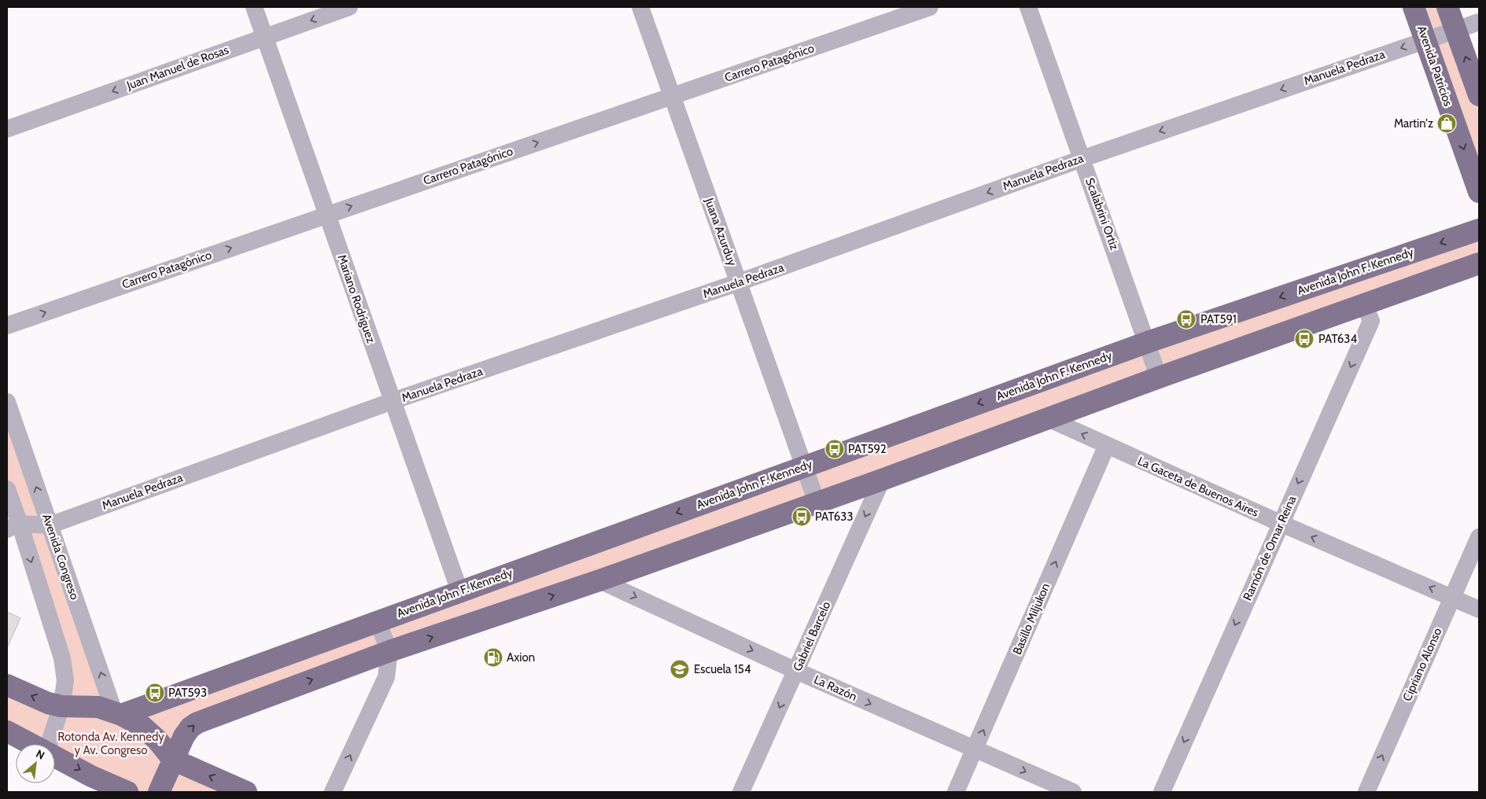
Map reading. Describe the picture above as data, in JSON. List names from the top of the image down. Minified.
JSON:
{"streets":{"main road":["Avenida Patricios","Avenida John F. Kennedy"],"street":["Carrero Patagónico","Juan Manuel de Rosas","Manuela Pedraza","Scalabrini Ortiz","Juana Azurduy","Mariano Rodríguez","La Gaceta de Buenos Aires","Ramón de Omar Reina","Avenida Congreso","Basillo Miljukon","Gabriel Barcelo","Cipriano Alonso","La Razón"]},"crossings":[["Carrero Patagónico","Juana Azurduy"],["Carrero Patagónico","Mariano Rodríguez"],["Avenida Patricios","Manuela Pedraza"],["Juan Manuel de Rosas","Mariano Rodríguez"],["Manuela Pedraza","Scalabrini Ortiz"],["Manuela Pedraza","Juana Azurduy"],["Manuela Pedraza","Mariano Rodríguez"],["Manuela Pedraza","Avenida Congreso"],["Scalabrini Ortiz","Avenida John F. Kennedy"],["Juana Azurduy","Avenida John F. Kennedy"],["Avenida John F. Kennedy","Mariano Rodríguez"],["Avenida John F. Kennedy","Avenida Congreso"],["La Gaceta de Buenos Aires","Ramón de Omar Reina"],["La Gaceta de Buenos Aires","Basillo Miljukon"],["La Gaceta de Buenos Aires","Cipriano Alonso"],["Basillo Miljukon","La Razón"],["Gabriel Barcelo","La Razón"]],"one_way":["Carrero Patagónico","Juan Manuel de Rosas","Manuela Pedraza","La Gaceta de Buenos Aires","Ramón de Omar Reina","Basillo Miljukon","Gabriel Barcelo","Cipriano Alonso","La Razón"],"parks":["Rotonda Av. Kennedy y Av. Congreso"],"places":{"shop":["Martin'z"],"bus stop":["PAT591","PAT634","PAT592","PAT633","PAT593"],"fuel station":["Axion"],"school or university":["Escuela 154"]},"north":"top right"}
